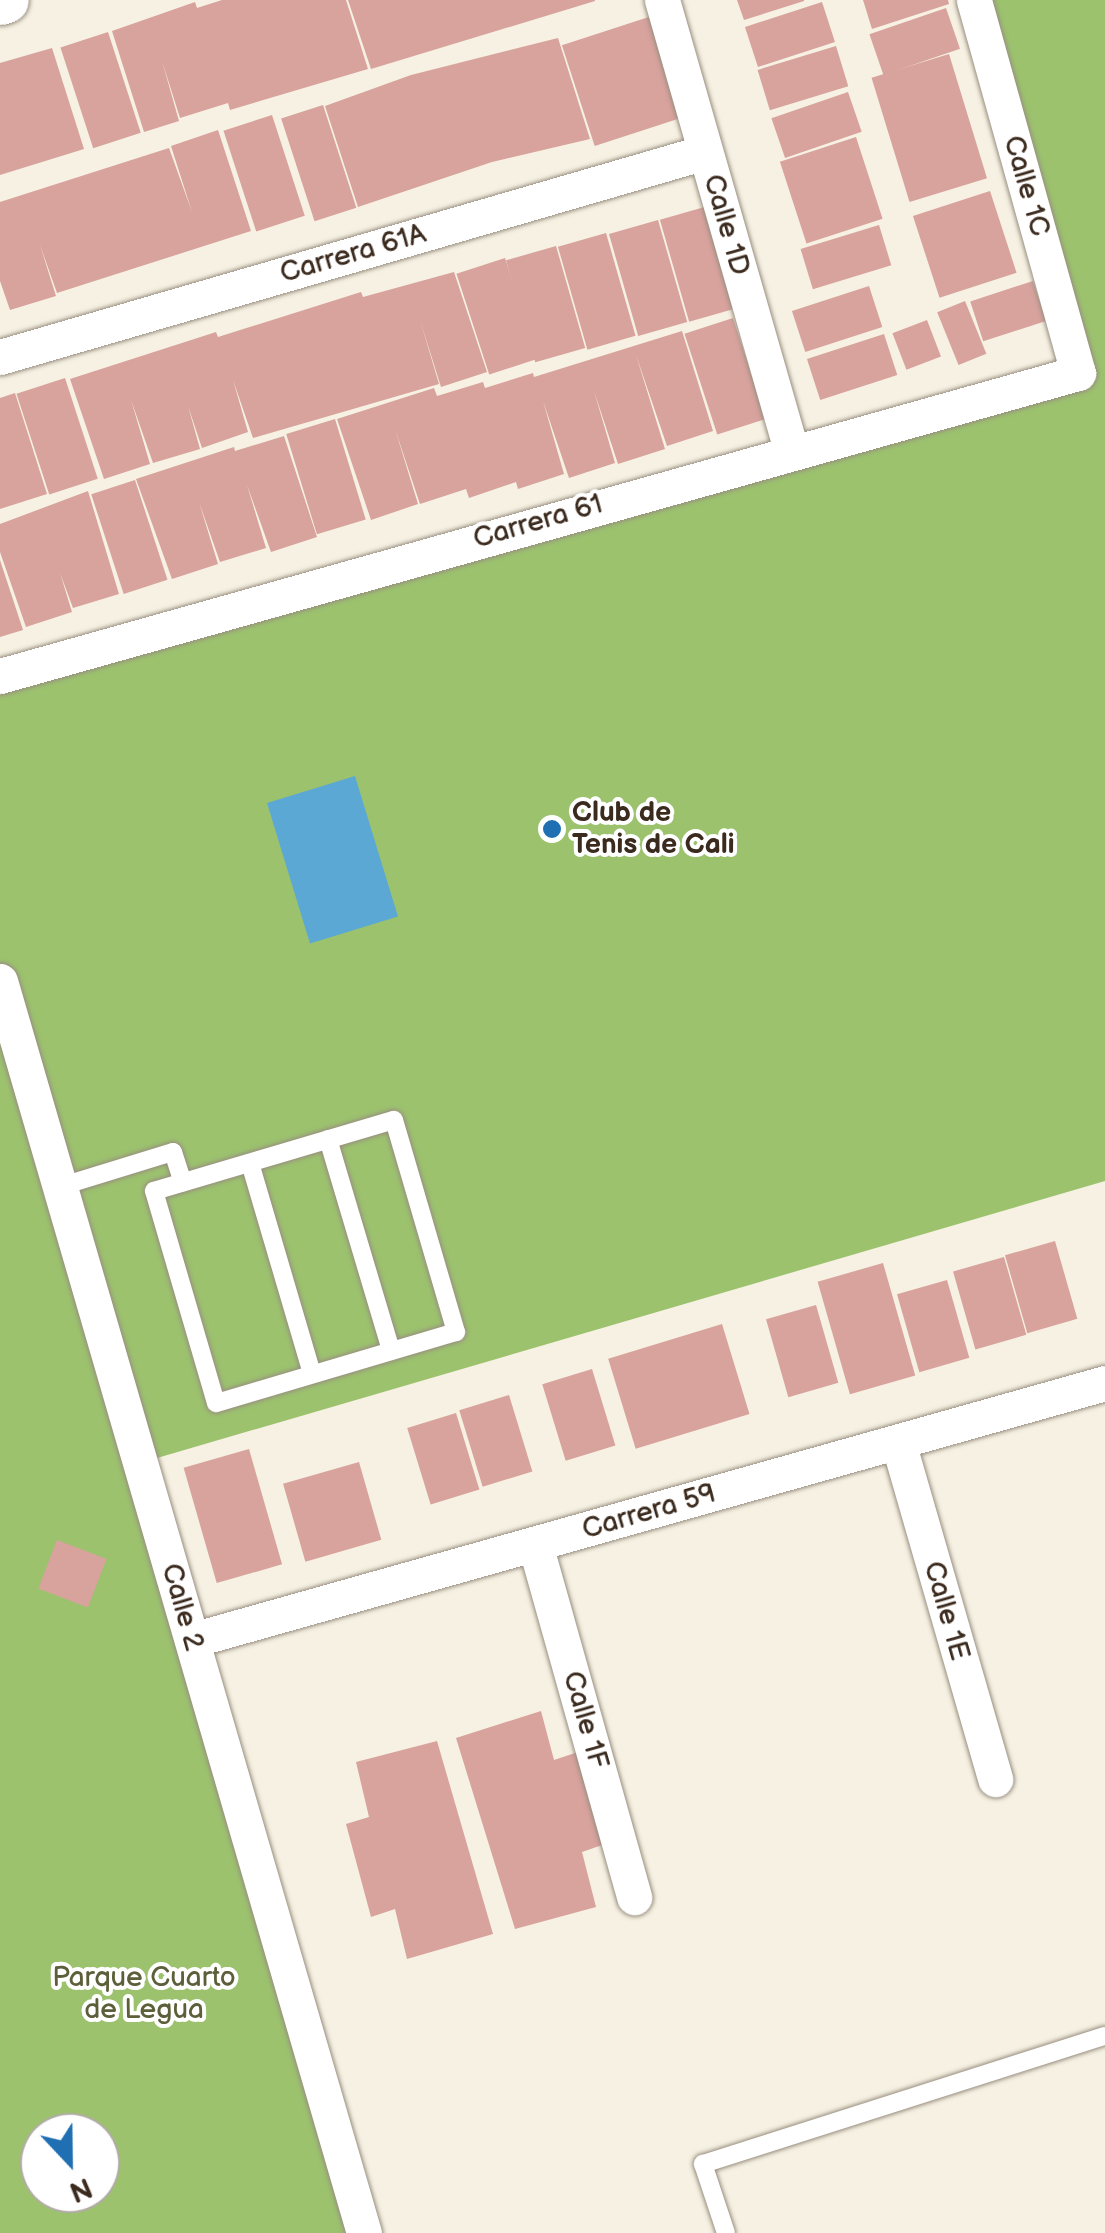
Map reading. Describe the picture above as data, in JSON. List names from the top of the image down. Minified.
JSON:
{"streets":{"street":["Calle 1C","Calle 1D","Carrera 61A","Carrera 61","Carrera 59","Calle 2","Calle 1E","Calle 1F"]},"crossings":[["Calle 1C","Carrera 61"],["Calle 1D","Carrera 61A"],["Calle 1D","Carrera 61"],["Carrera 59","Calle 2"],["Carrera 59","Calle 1E"],["Carrera 59","Calle 1F"]],"parks":["Parque Cuarto de Legua"],"places":["Club de Tenis de Cali"],"north":"bottom"}
